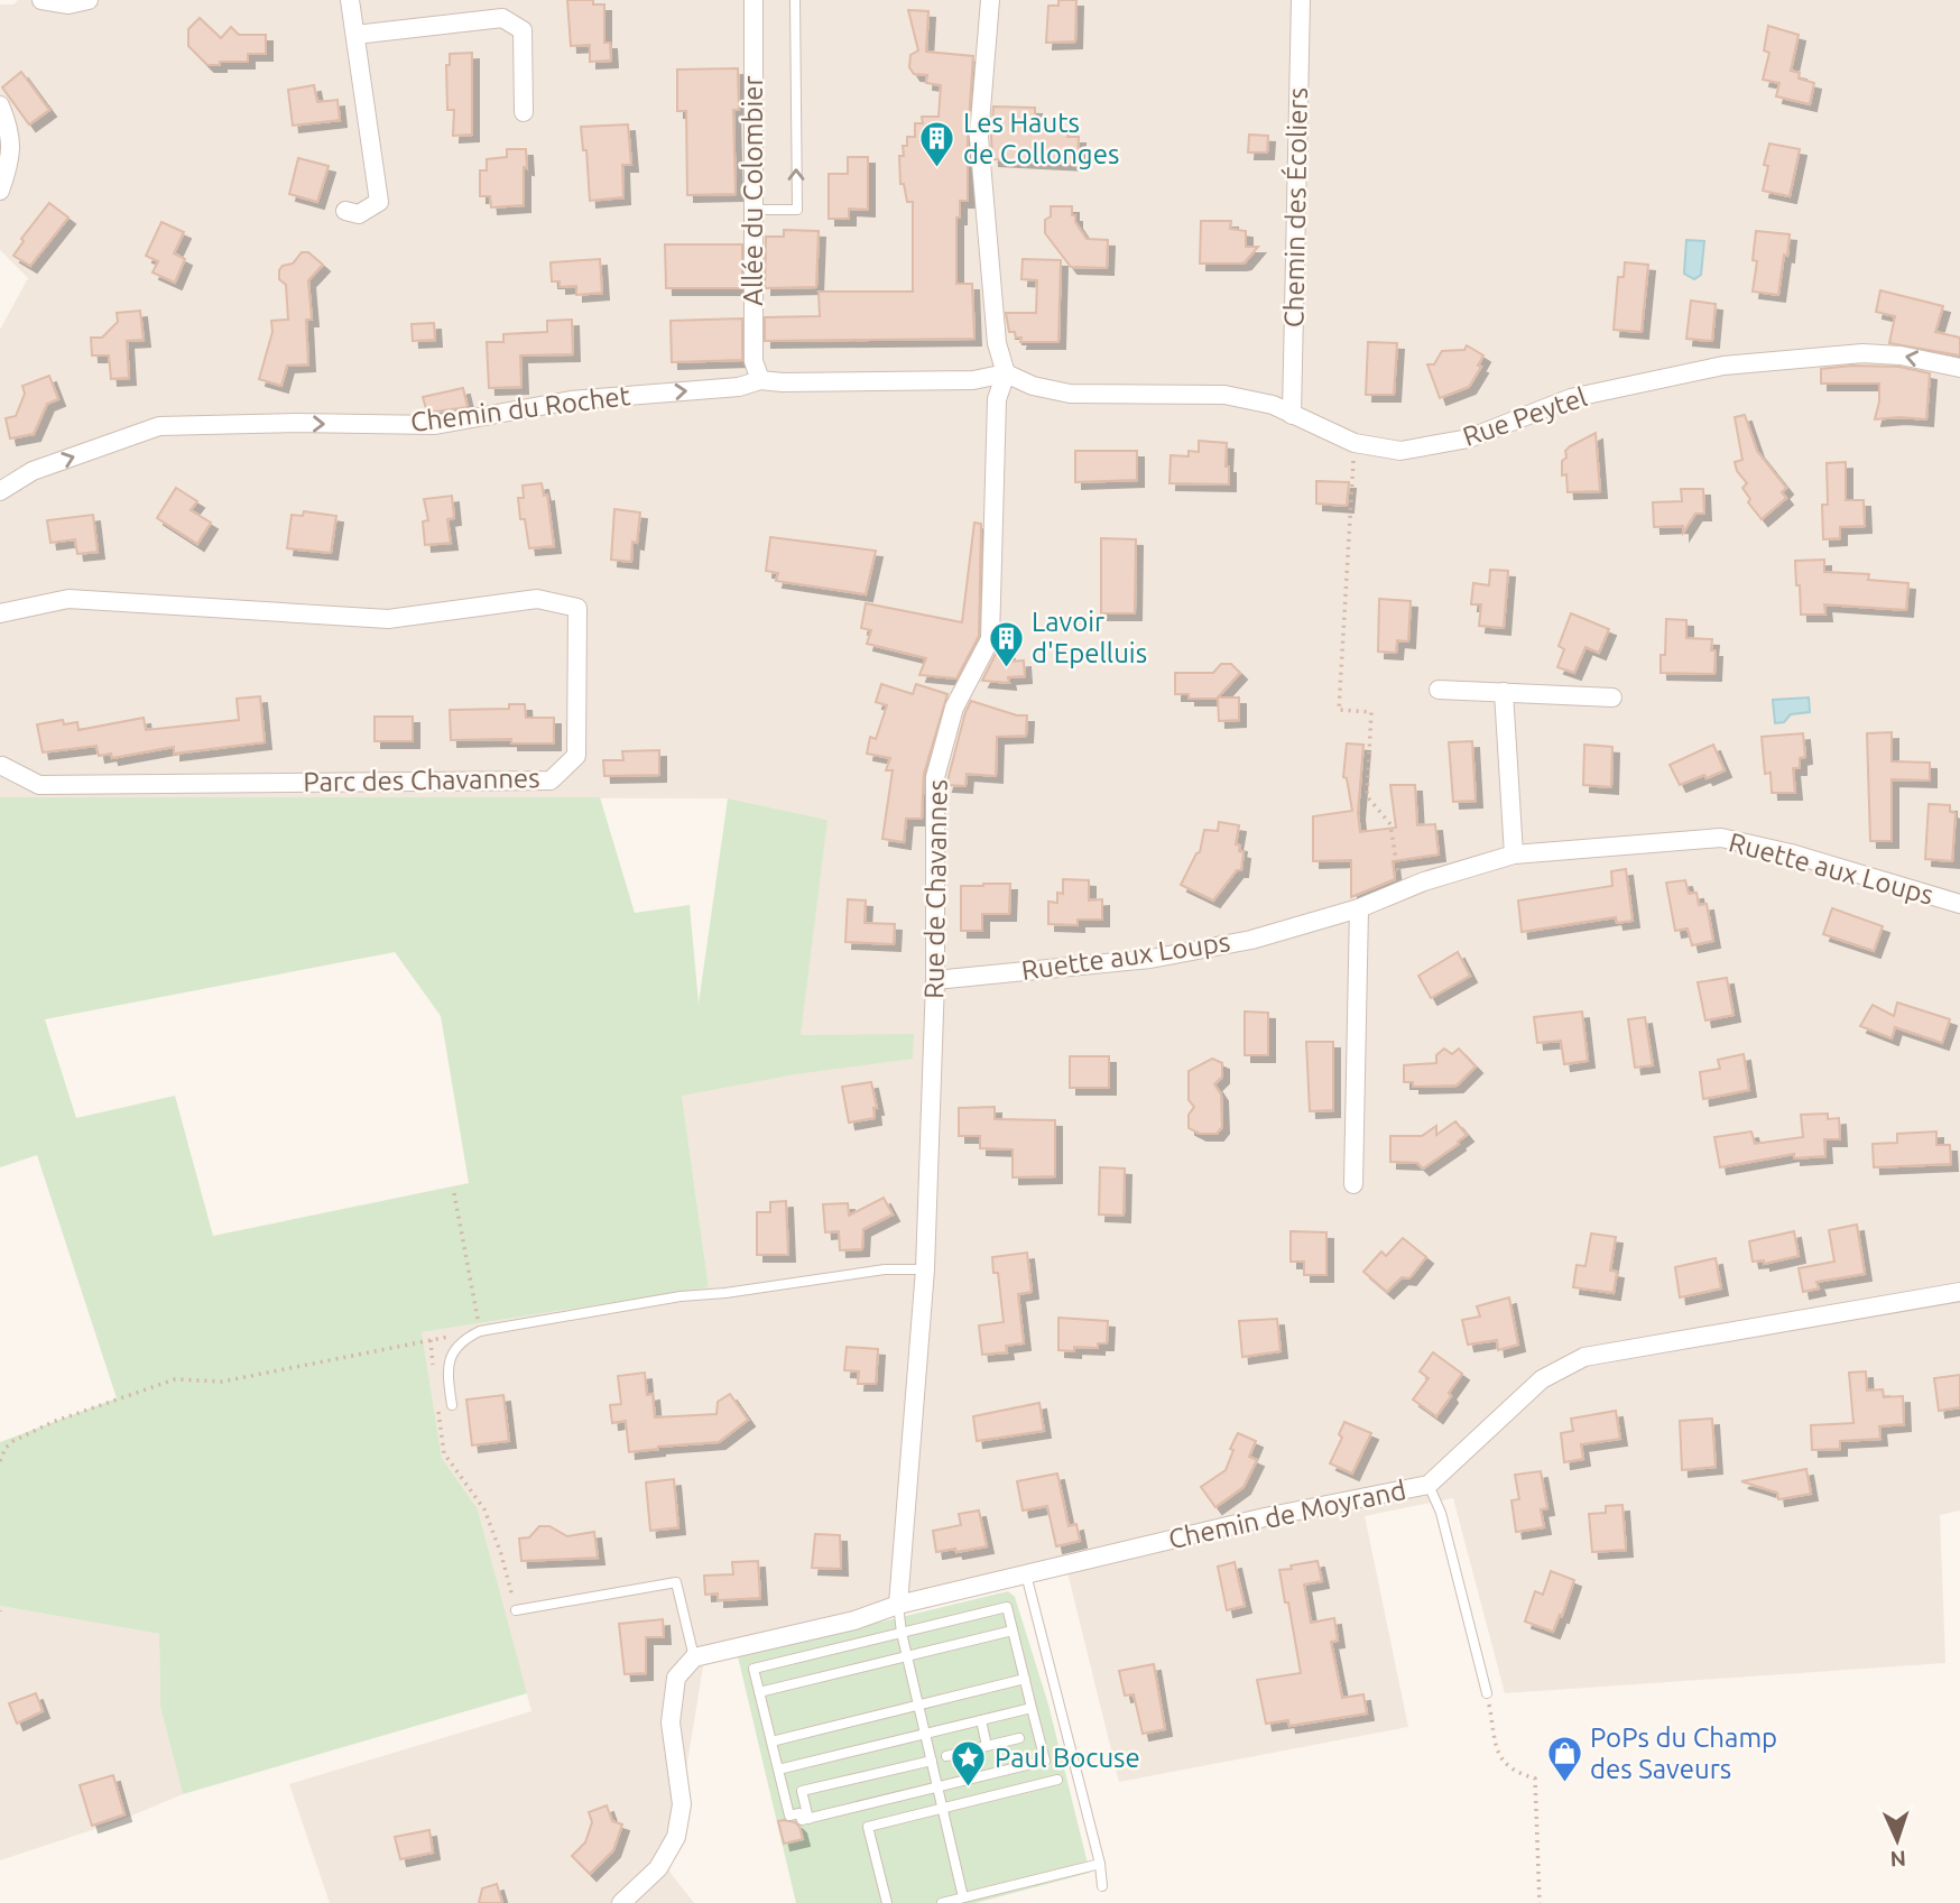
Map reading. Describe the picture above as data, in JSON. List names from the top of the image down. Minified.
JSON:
{"streets":{"street":["Allée du Colombier","Chemin des Écoliers","Chemin du Rochet","Rue Peytel","Parc des Chavannes","Ruette aux Loups","Rue de Chavannes","Chemin de Moyrand"]},"crossings":[["Allée du Colombier","Chemin du Rochet"],["Chemin des Écoliers","Rue Peytel"],["Chemin du Rochet","Rue Peytel"],["Chemin du Rochet","Rue de Chavannes"],["Rue Peytel","Rue de Chavannes"],["Ruette aux Loups","Rue de Chavannes"],["Rue de Chavannes","Chemin de Moyrand"]],"one_way":["Chemin du Rochet","Rue Peytel"],"places":{"building":["Les Hauts de Collonges","Lavoir d'Epelluis"],"shop":["PoPs du Champ des Saveurs"],"place":["Paul Bocuse"]},"north":"bottom"}
